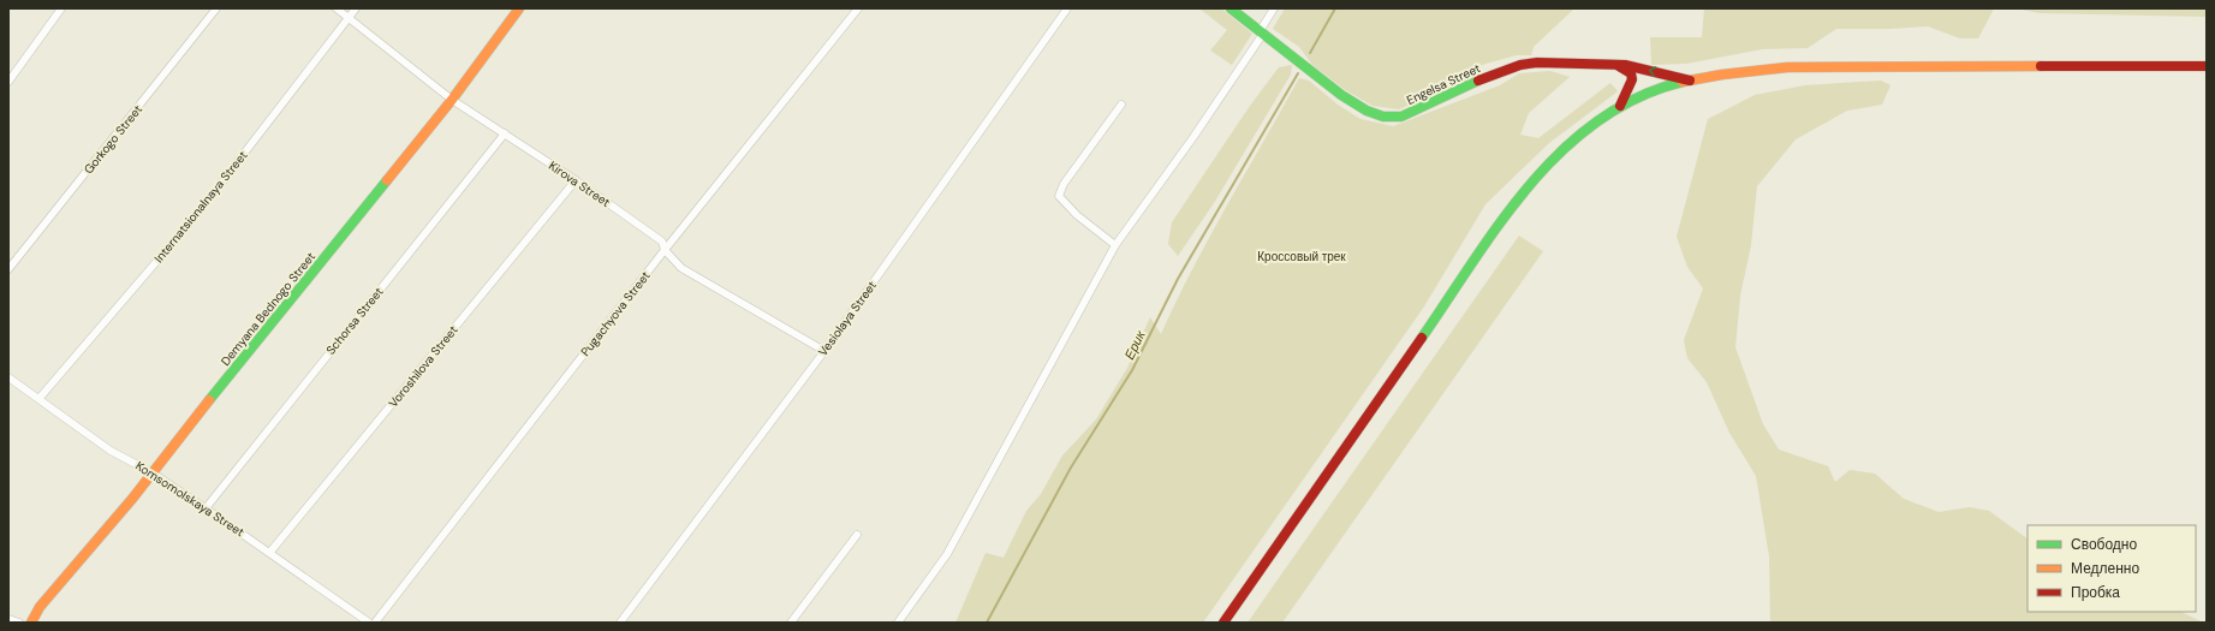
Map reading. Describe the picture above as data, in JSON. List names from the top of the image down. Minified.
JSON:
{"streets":{"main road":["Engelsa Street","Demyana Bednogo Street"],"street":["Gorkogo Street","Kirova Street","Internatsionalnaya Street","Pugachyova Street","Vesiolaya Street","Schorsa Street","Voroshilova Street","Komsomolskaya Street"]},"crossings":[["Kirova Street","Internatsionalnaya Street"],["Kirova Street","Demyana Bednogo Street"],["Kirova Street","Pugachyova Street"],["Kirova Street","Vesiolaya Street"],["Kirova Street","Schorsa Street"],["Kirova Street","Voroshilova Street"],["Internatsionalnaya Street","Komsomolskaya Street"],["Demyana Bednogo Street","Komsomolskaya Street"],["Schorsa Street","Komsomolskaya Street"],["Voroshilova Street","Komsomolskaya Street"]],"water":["Ерик"],"parks":["Кроссовый трек"],"legend":["Свободно","Медленно","Пробка"]}
